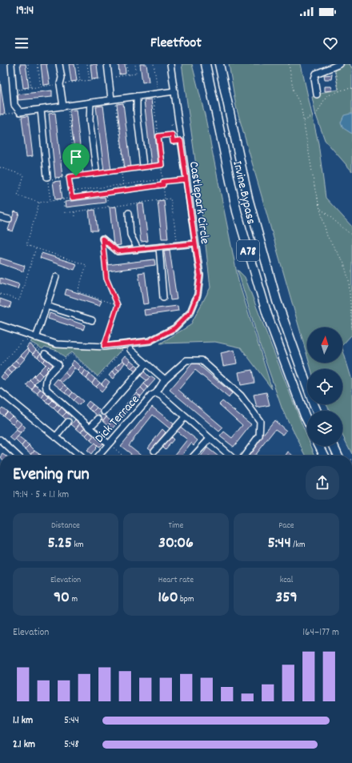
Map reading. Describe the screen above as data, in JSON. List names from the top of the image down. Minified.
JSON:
{"streets":{"highway":["Irvine Bypass","A78"],"street":["Castlepark Circle","Dick Terrace"]},"north":"top","page":{"status":"19:14","header":"Fleetfoot","heading":["Evening run","19:14 · 5 × 1.1 km"],"stats":[["Distance","5.25 km"],["Time","30:06"],["Pace","5:44 /km"],["Elevation","90 m"],["Heart rate","160 bpm"],["kcal","359"]],"chart":["Elevation","164–177 m"],"list":[{"name":"1.1 km","note":"5:44"},{"name":"2.1 km","note":"5:48"}]}}
